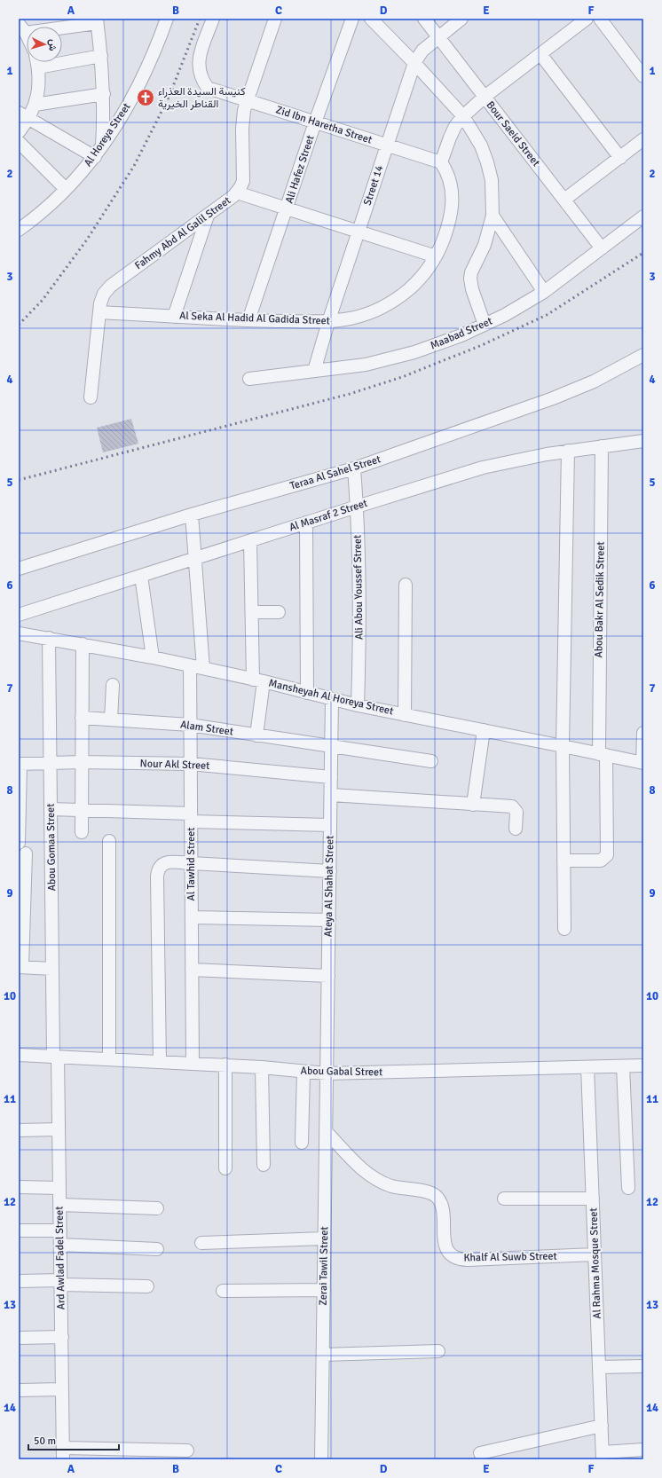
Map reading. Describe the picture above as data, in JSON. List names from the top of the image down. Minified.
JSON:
{"streets":{"street":["Zid Ibn Haretha Street","Bour Saeid Street","Al Horeya Street","Ali Hafez Street","Street 14","Fahmy Abd Al Galil Street","Al Seka Al Hadid Al Gadida Street","Maabad Street","Teraa Al Sahel Street","Al Masraf 2 Street","Ali Abou Youssef Street","Abou Bakr Al Sedik Street","Mansheyah Al Horeya Street","Alam Street","Nour Akl Street","Abou Gomaa Street","Al Tawhid Street","Ateya Al Shahat Street","Abou Gabal Street","Khalf Al Suwb Street","Ard Awlad Fadel Street","Al Rahma Mosque Street","Zerai Tawil Street"]},"crossings":[["Zid Ibn Haretha Street","Ali Hafez Street"],["Zid Ibn Haretha Street","Street 14"],["Zid Ibn Haretha Street","Fahmy Abd Al Galil Street"],["Zid Ibn Haretha Street","Al Seka Al Hadid Al Gadida Street"],["Bour Saeid Street","Street 14"],["Bour Saeid Street","Maabad Street"],["Ali Hafez Street","Al Seka Al Hadid Al Gadida Street"],["Street 14","Al Seka Al Hadid Al Gadida Street"],["Street 14","Maabad Street"],["Fahmy Abd Al Galil Street","Al Seka Al Hadid Al Gadida Street"],["Teraa Al Sahel Street","Ali Abou Youssef Street"],["Al Masraf 2 Street","Ali Abou Youssef Street"],["Al Masraf 2 Street","Abou Bakr Al Sedik Street"],["Ali Abou Youssef Street","Mansheyah Al Horeya Street"],["Abou Bakr Al Sedik Street","Mansheyah Al Horeya Street"],["Mansheyah Al Horeya Street","Abou Gomaa Street"],["Mansheyah Al Horeya Street","Al Tawhid Street"],["Mansheyah Al Horeya Street","Ateya Al Shahat Street"],["Alam Street","Al Tawhid Street"],["Alam Street","Ateya Al Shahat Street"],["Nour Akl Street","Abou Gomaa Street"],["Nour Akl Street","Al Tawhid Street"],["Nour Akl Street","Ateya Al Shahat Street"],["Abou Gomaa Street","Abou Gabal Street"],["Abou Gomaa Street","Ard Awlad Fadel Street"],["Al Tawhid Street","Abou Gabal Street"],["Ateya Al Shahat Street","Abou Gabal Street"],["Ateya Al Shahat Street","Zerai Tawil Street"],["Abou Gabal Street","Ard Awlad Fadel Street"],["Abou Gabal Street","Al Rahma Mosque Street"],["Abou Gabal Street","Zerai Tawil Street"],["Khalf Al Suwb Street","Al Rahma Mosque Street"],["Khalf Al Suwb Street","Zerai Tawil Street"]],"places":{"church":["كنيسة السيدة العذراء القناطر الخيرية"]},"scale_bar":"50 m","north":"right","grid":{"columns":["A","B","C","D","E","F"],"rows":["1","2","3","4","5","6","7","8","9","10","11","12","13","14"]}}
